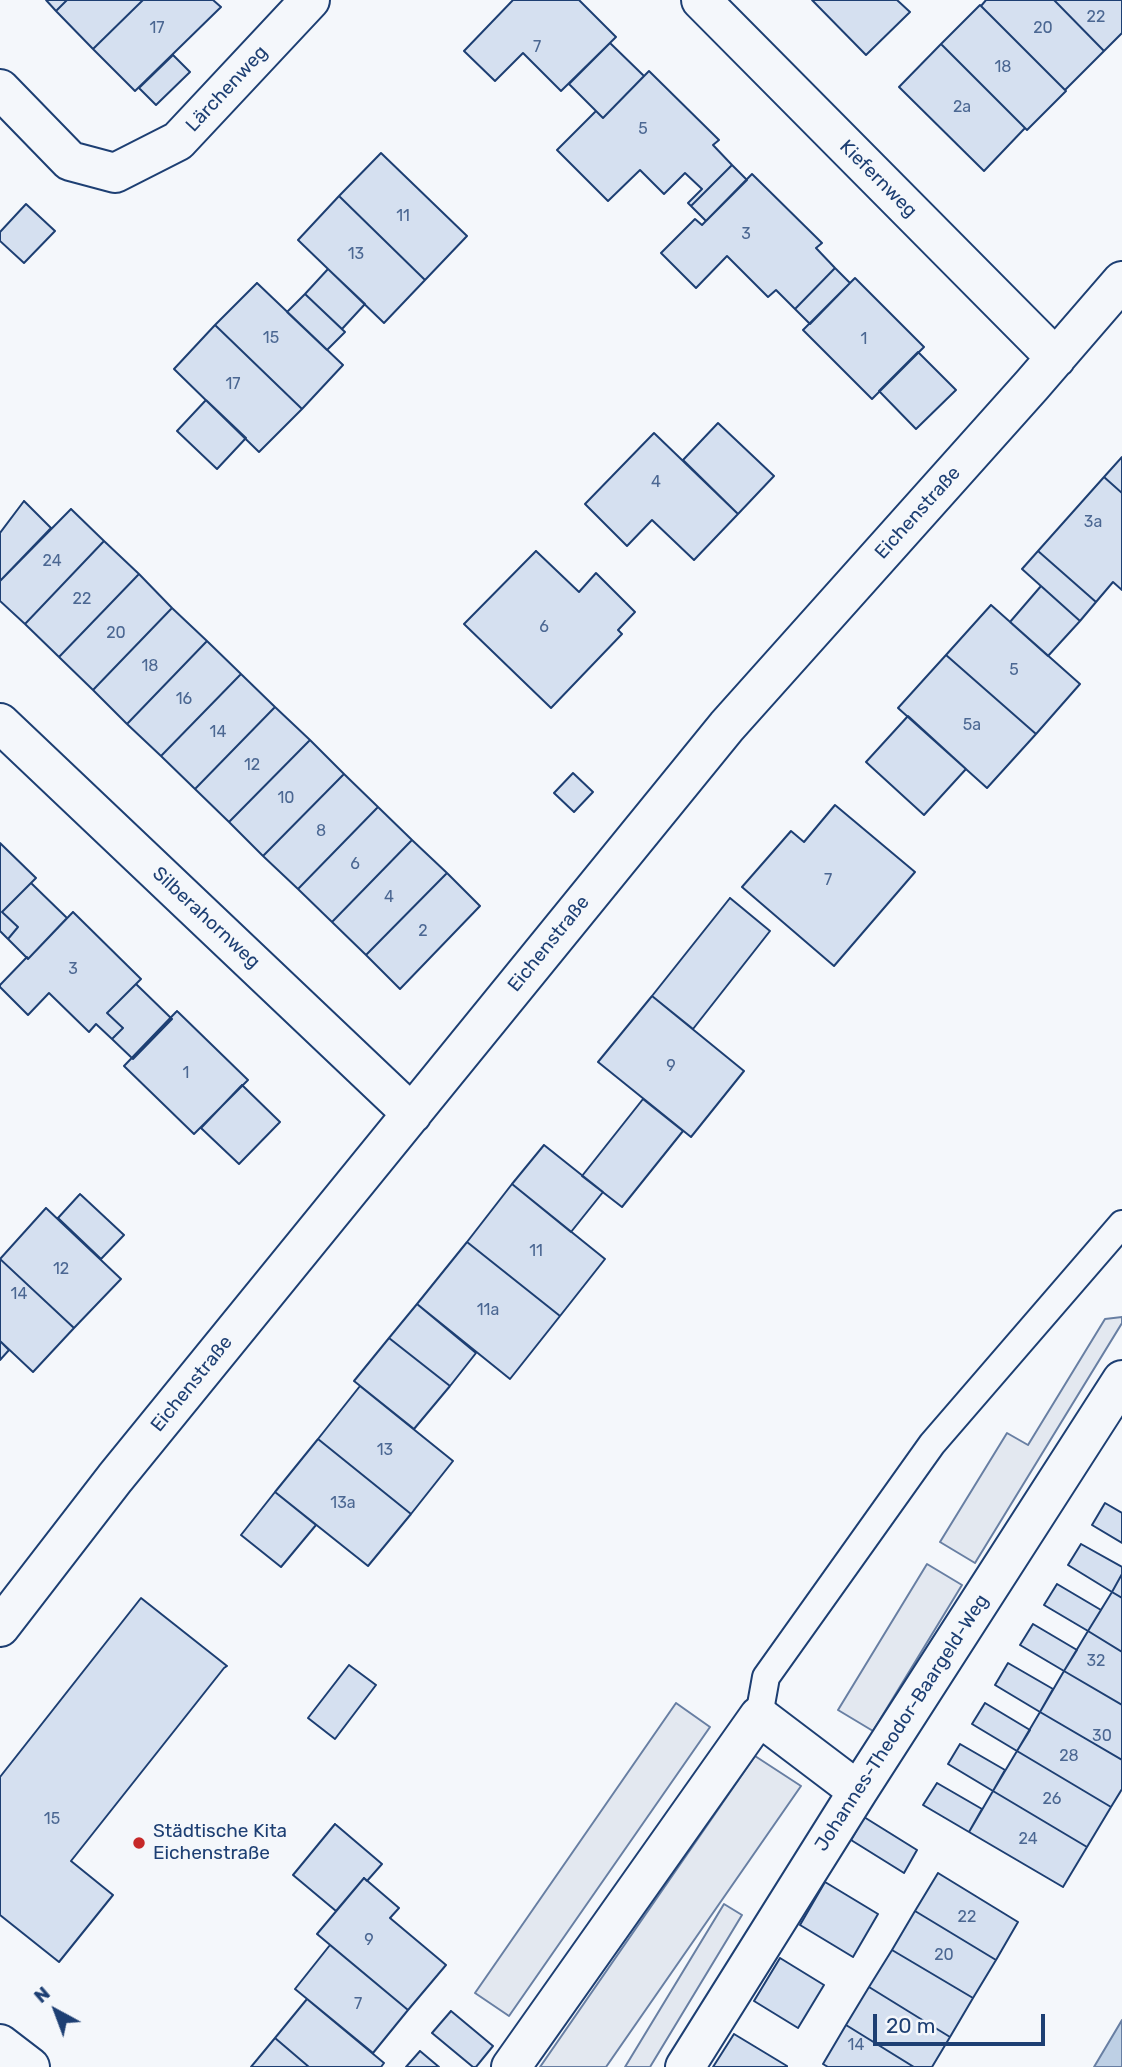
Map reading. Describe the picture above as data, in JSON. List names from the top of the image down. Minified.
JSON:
{"streets":{"street":["Lärchenweg","Kiefernweg","Eichenstraße","Silberahornweg","Johannes-Theodor-Baargeld-Weg"]},"crossings":[["Kiefernweg","Eichenstraße"],["Eichenstraße","Silberahornweg"]],"places":["Städtische Kita Eichenstraße"],"house_numbers":["22","17","20","7","18","2a","5","11","3","13","15","1","17","4","3a","24","22","6","20","18","5","16","5a","14","12","10","8","6","7","4","2","3","9","1","11","12","14","11a","13","13a","32","30","28","26","15","24","22","9","20","7","14"],"scale_bar":"20 m","north":"top left"}
